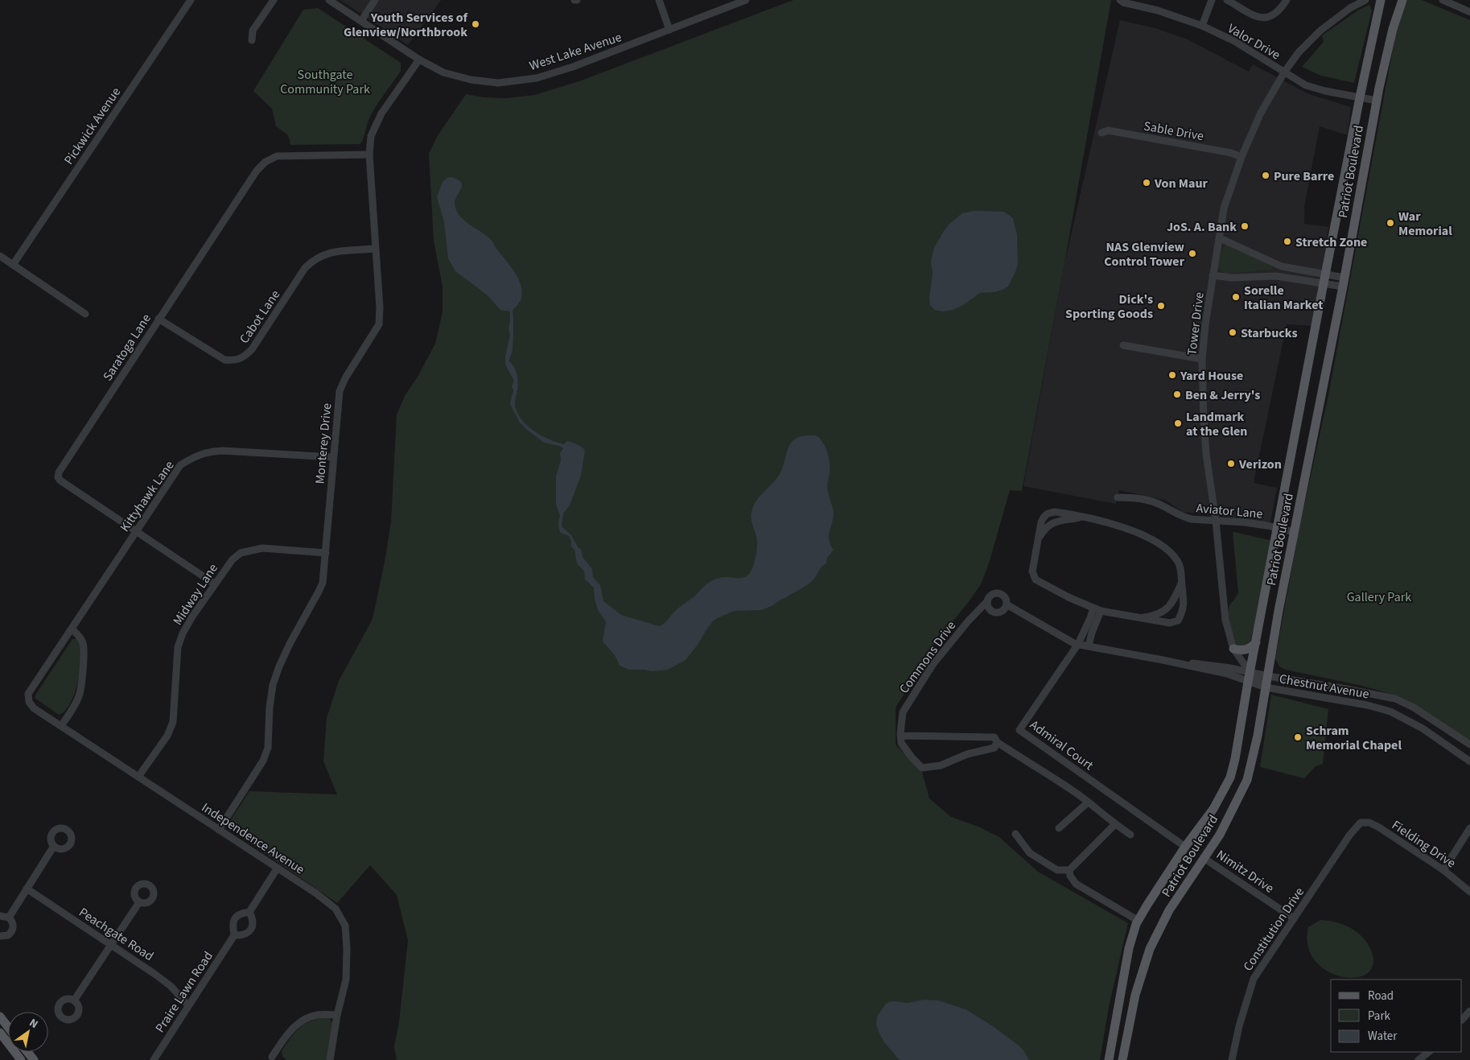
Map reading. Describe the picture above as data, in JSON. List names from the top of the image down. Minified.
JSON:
{"streets":{"main road":["Patriot Boulevard"],"street":["Valor Drive","West Lake Avenue","Pickwick Avenue","Sable Drive","Cabot Lane","Tower Drive","Saratoga Lane","Monterey Drive","Kittyhawk Lane","Aviator Lane","Midway Lane","Commons Drive","Chestnut Avenue","Admiral Court","Independence Avenue","Fielding Drive","Nimitz Drive","Constitution Drive","Peachgate Road","Praire Lawn Road"]},"crossings":[["Valor Drive","Patriot Boulevard"],["Valor Drive","Tower Drive"],["West Lake Avenue","Monterey Drive"],["Sable Drive","Tower Drive"],["Patriot Boulevard","Tower Drive"],["Patriot Boulevard","Aviator Lane"],["Patriot Boulevard","Chestnut Avenue"],["Patriot Boulevard","Admiral Court"],["Patriot Boulevard","Nimitz Drive"],["Cabot Lane","Saratoga Lane"],["Cabot Lane","Monterey Drive"],["Tower Drive","Aviator Lane"],["Tower Drive","Chestnut Avenue"],["Saratoga Lane","Monterey Drive"],["Saratoga Lane","Kittyhawk Lane"],["Saratoga Lane","Midway Lane"],["Monterey Drive","Kittyhawk Lane"],["Monterey Drive","Midway Lane"],["Monterey Drive","Independence Avenue"],["Kittyhawk Lane","Independence Avenue"],["Midway Lane","Independence Avenue"],["Commons Drive","Chestnut Avenue"],["Chestnut Avenue","Admiral Court"],["Fielding Drive","Constitution Drive"],["Nimitz Drive","Constitution Drive"],["Peachgate Road","Praire Lawn Road"]],"parks":["Southgate Community Park","Gallery Park"],"places":["Youth Services of Glenview/Northbrook","Pure Barre","Von Maur","War Memorial","JoS. A. Bank","Stretch Zone","NAS Glenview Control Tower","Sorelle Italian Market","Dick's Sporting Goods","Starbucks","Yard House","Ben & Jerry's","Landmark at the Glen","Verizon","Schram Memorial Chapel"],"legend":["Road","Park","Water"],"north":"top right"}
